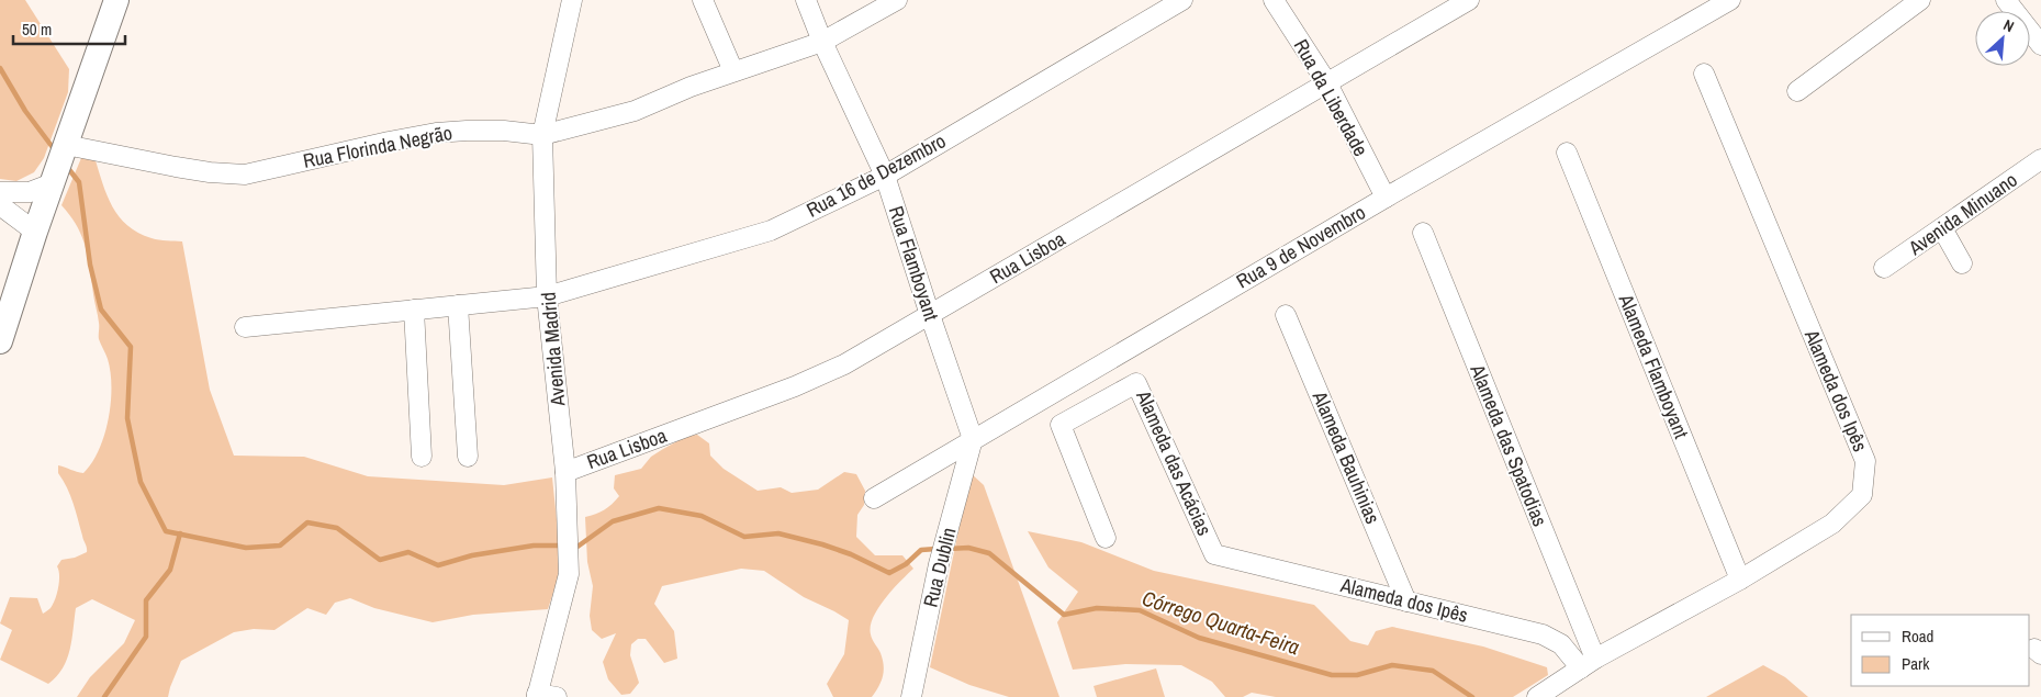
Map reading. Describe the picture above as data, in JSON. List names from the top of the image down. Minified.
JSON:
{"streets":{"street":["Rua da Liberdade","Rua Florinda Negrão","Rua 16 de Dezembro","Avenida Minuano","Rua 9 de Novembro","Rua Lisboa","Rua Flamboyant","Avenida Madrid","Alameda Flamboyant","Alameda dos Ipês","Alameda das Spatodias","Alameda Bauhinias","Alameda das Acácias","Rua Dublin"]},"crossings":[["Rua da Liberdade","Rua 9 de Novembro"],["Rua da Liberdade","Rua Lisboa"],["Rua Florinda Negrão","Rua Flamboyant"],["Rua Florinda Negrão","Avenida Madrid"],["Rua 16 de Dezembro","Rua Flamboyant"],["Rua 16 de Dezembro","Avenida Madrid"],["Rua 9 de Novembro","Rua Flamboyant"],["Rua 9 de Novembro","Rua Dublin"],["Rua Lisboa","Rua Flamboyant"],["Rua Lisboa","Avenida Madrid"],["Rua Flamboyant","Rua Dublin"],["Alameda Flamboyant","Alameda dos Ipês"],["Alameda dos Ipês","Alameda das Spatodias"],["Alameda dos Ipês","Alameda Bauhinias"],["Alameda dos Ipês","Alameda das Acácias"]],"water":["Córrego Quarta-Feira"],"legend":["Road","Park"],"scale_bar":"50 m","north":"top right"}
